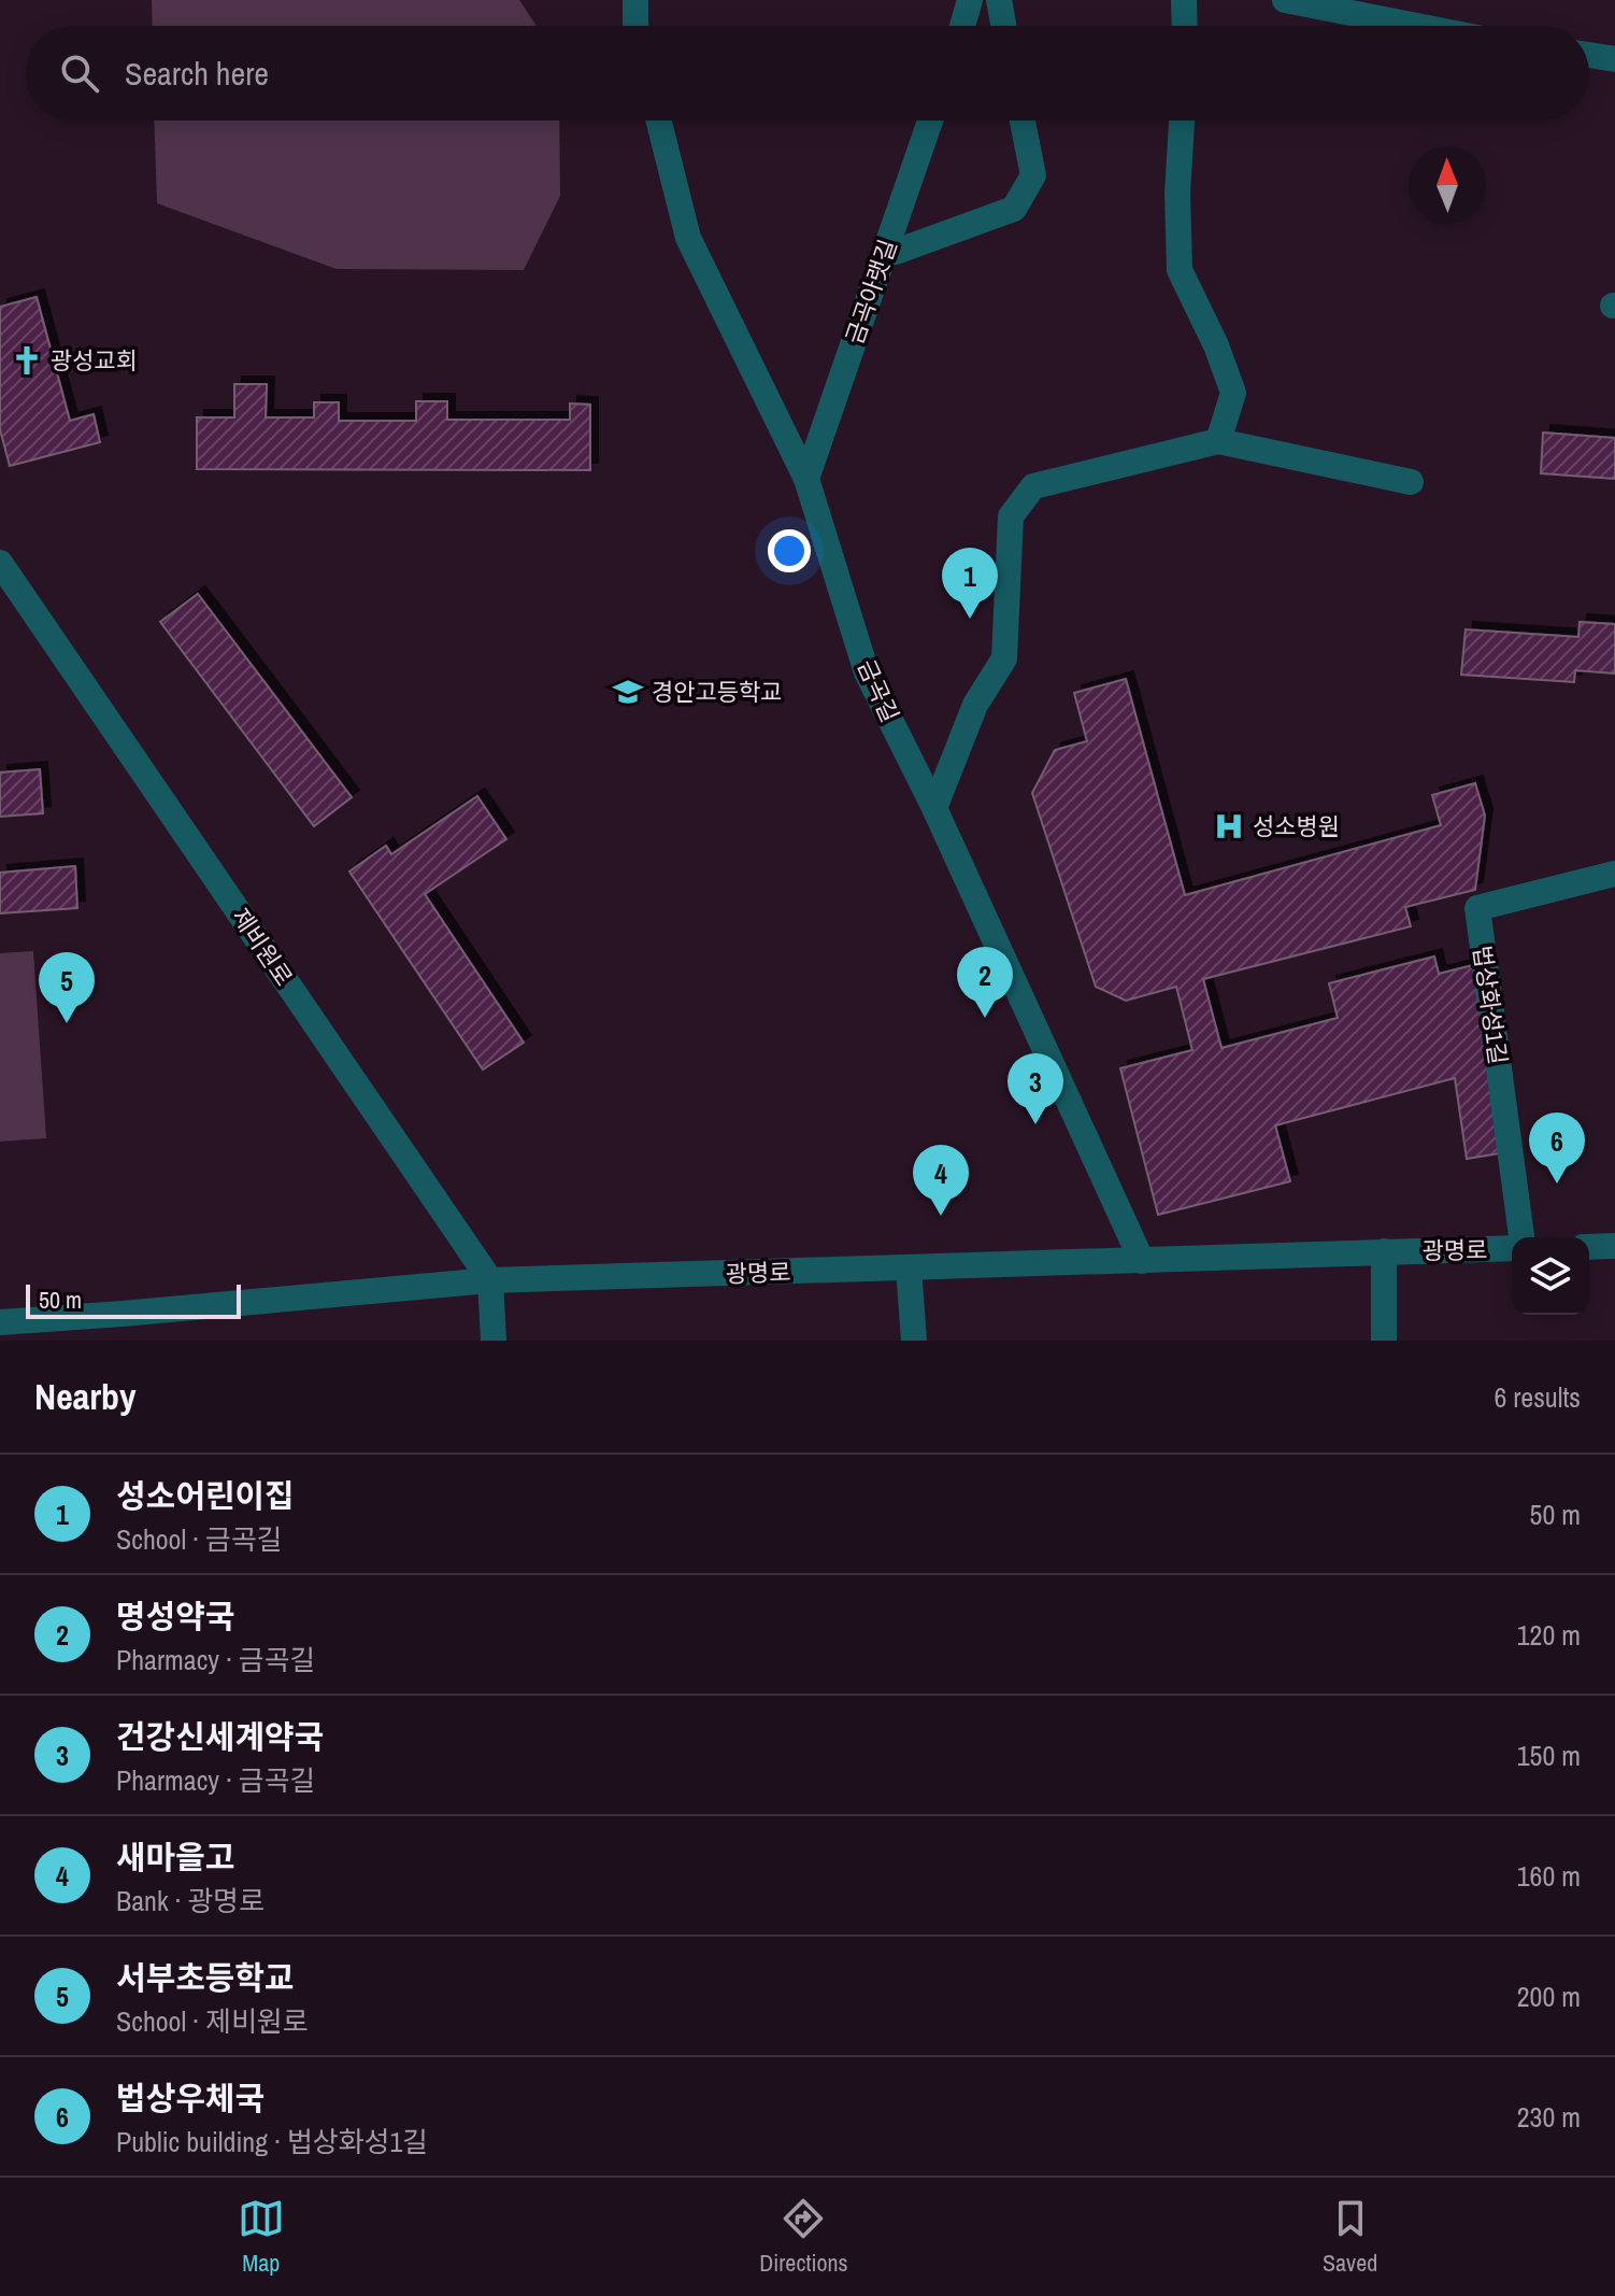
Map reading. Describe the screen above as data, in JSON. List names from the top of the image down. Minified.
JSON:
{"streets":{"street":["금곡아랫길","금곡길","제비원로","법상화성1길","광명로"]},"crossings":[["금곡아랫길","금곡길"],["금곡길","광명로"],["제비원로","광명로"]],"places":{"church":["광성교회"],"school or university":["경안고등학교"],"hospital":["성소병원"]},"scale_bar":"50 m","north":"top","page":{"search":"Search here","pins":["1","2","5","3","6","4"],"scale":"50 m","heading":["Nearby","6 results"],"list":[{"mark":"1","name":"성소어린이집","note":"School · 금곡길","value":"50 m"},{"mark":"2","name":"명성약국","note":"Pharmacy · 금곡길","value":"120 m"},{"mark":"3","name":"건강신세계약국","note":"Pharmacy · 금곡길","value":"150 m"},{"mark":"4","name":"새마을고","note":"Bank · 광명로","value":"160 m"},{"mark":"5","name":"서부초등학교","note":"School · 제비원로","value":"200 m"},{"mark":"6","name":"법상우체국","note":"Public building · 법상화성1길","value":"230 m"}],"nav":["Map","Directions","Saved"]}}
